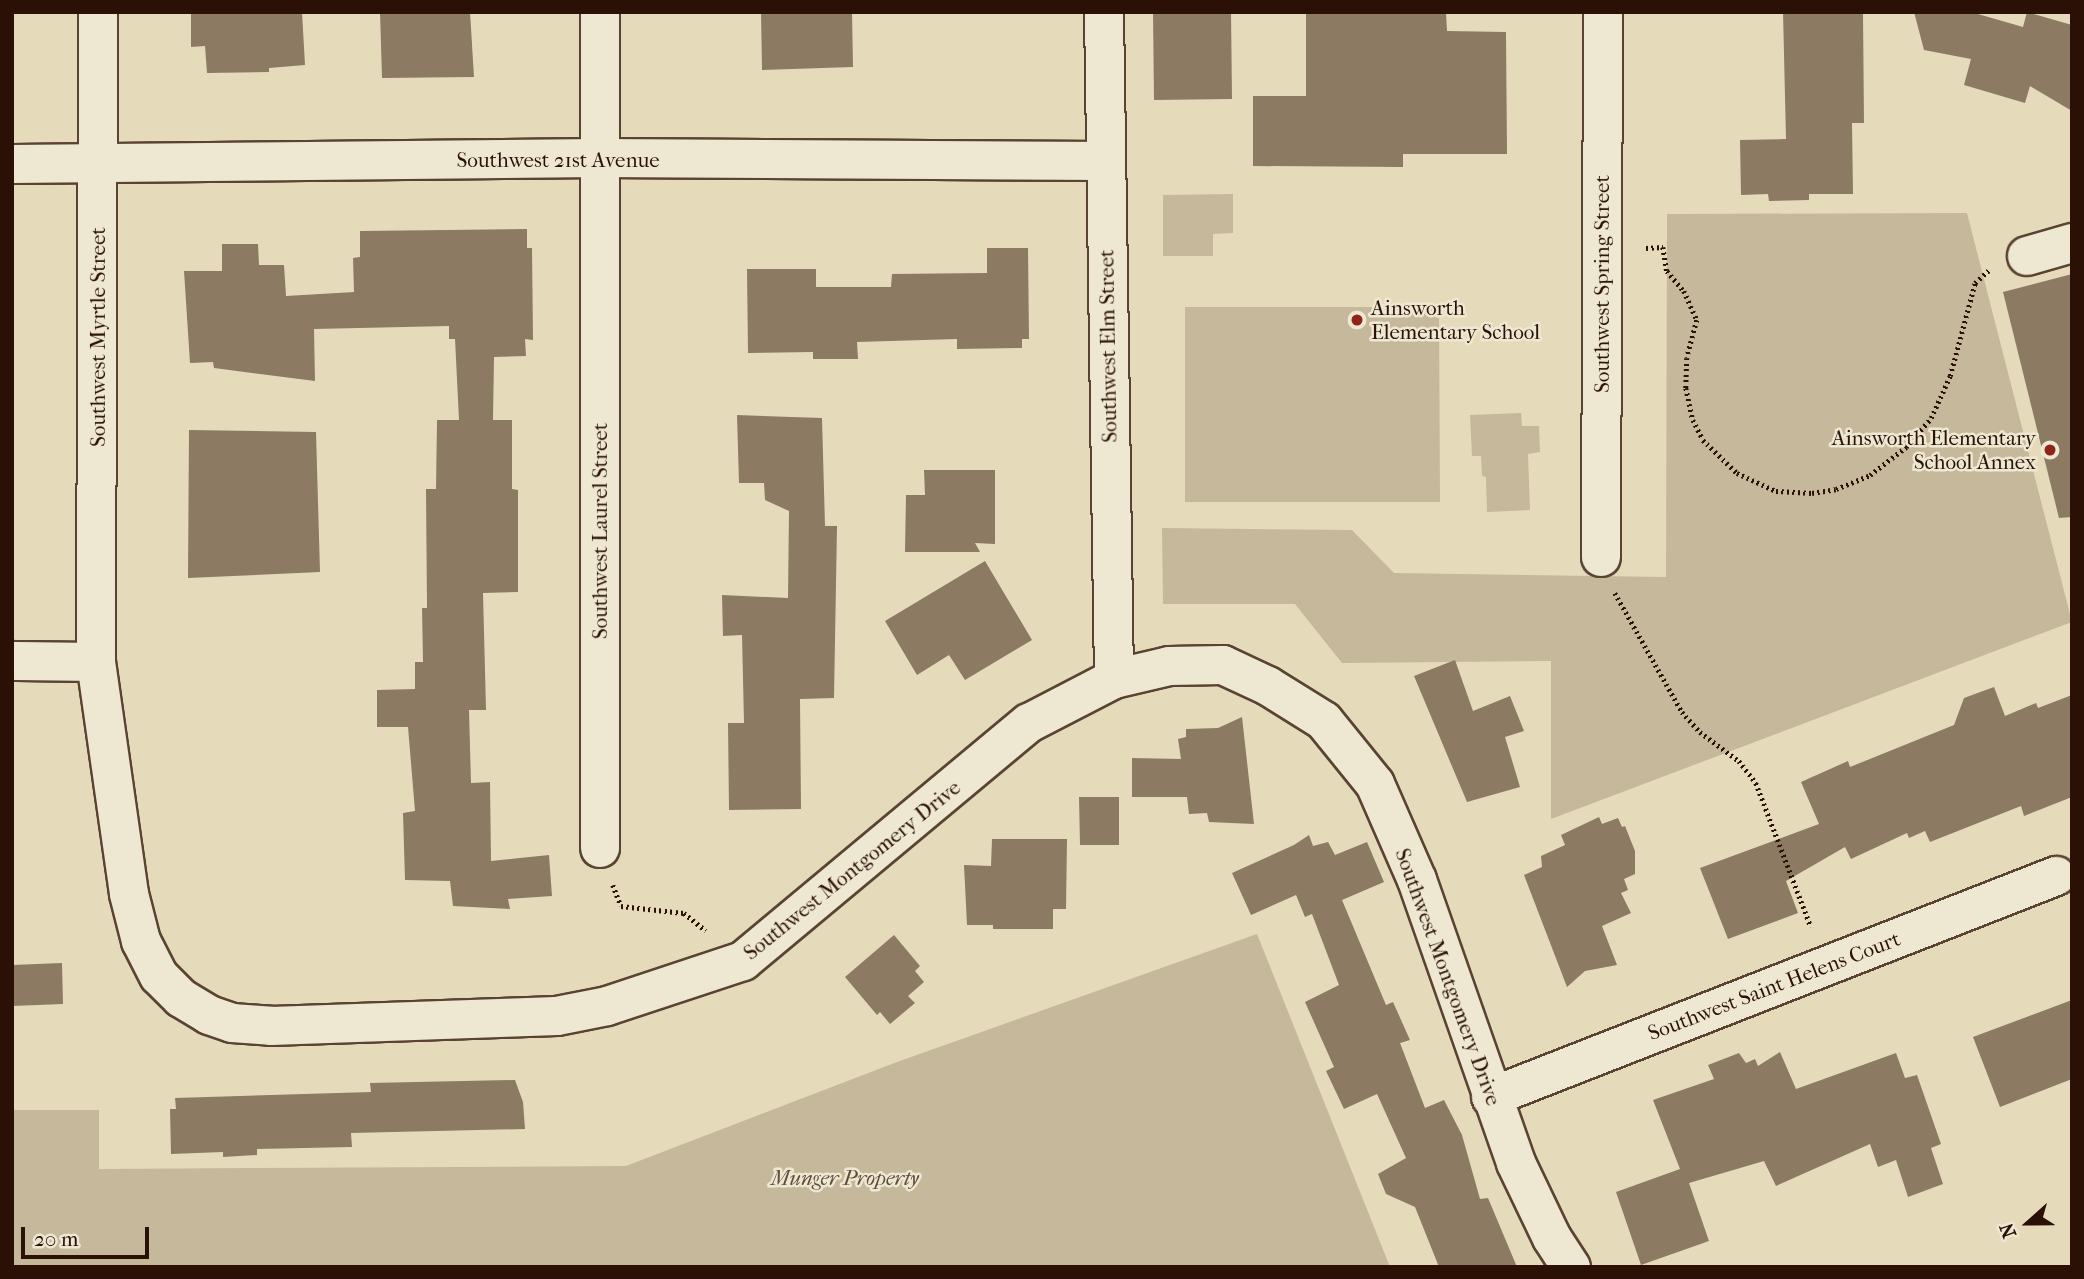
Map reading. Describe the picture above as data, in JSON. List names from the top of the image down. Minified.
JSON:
{"streets":{"street":["Southwest 21st Avenue","Southwest Spring Street","Southwest Myrtle Street","Southwest Elm Street","Southwest Laurel Street","Southwest Montgomery Drive","Southwest Saint Helens Court"]},"crossings":[["Southwest 21st Avenue","Southwest Myrtle Street"],["Southwest 21st Avenue","Southwest Elm Street"],["Southwest 21st Avenue","Southwest Laurel Street"],["Southwest Myrtle Street","Southwest Montgomery Drive"],["Southwest Elm Street","Southwest Montgomery Drive"],["Southwest Montgomery Drive","Southwest Saint Helens Court"]],"parks":["Munger Property"],"places":["Ainsworth Elementary School","Ainsworth Elementary School Annex"],"scale_bar":"20 m","north":"left"}
